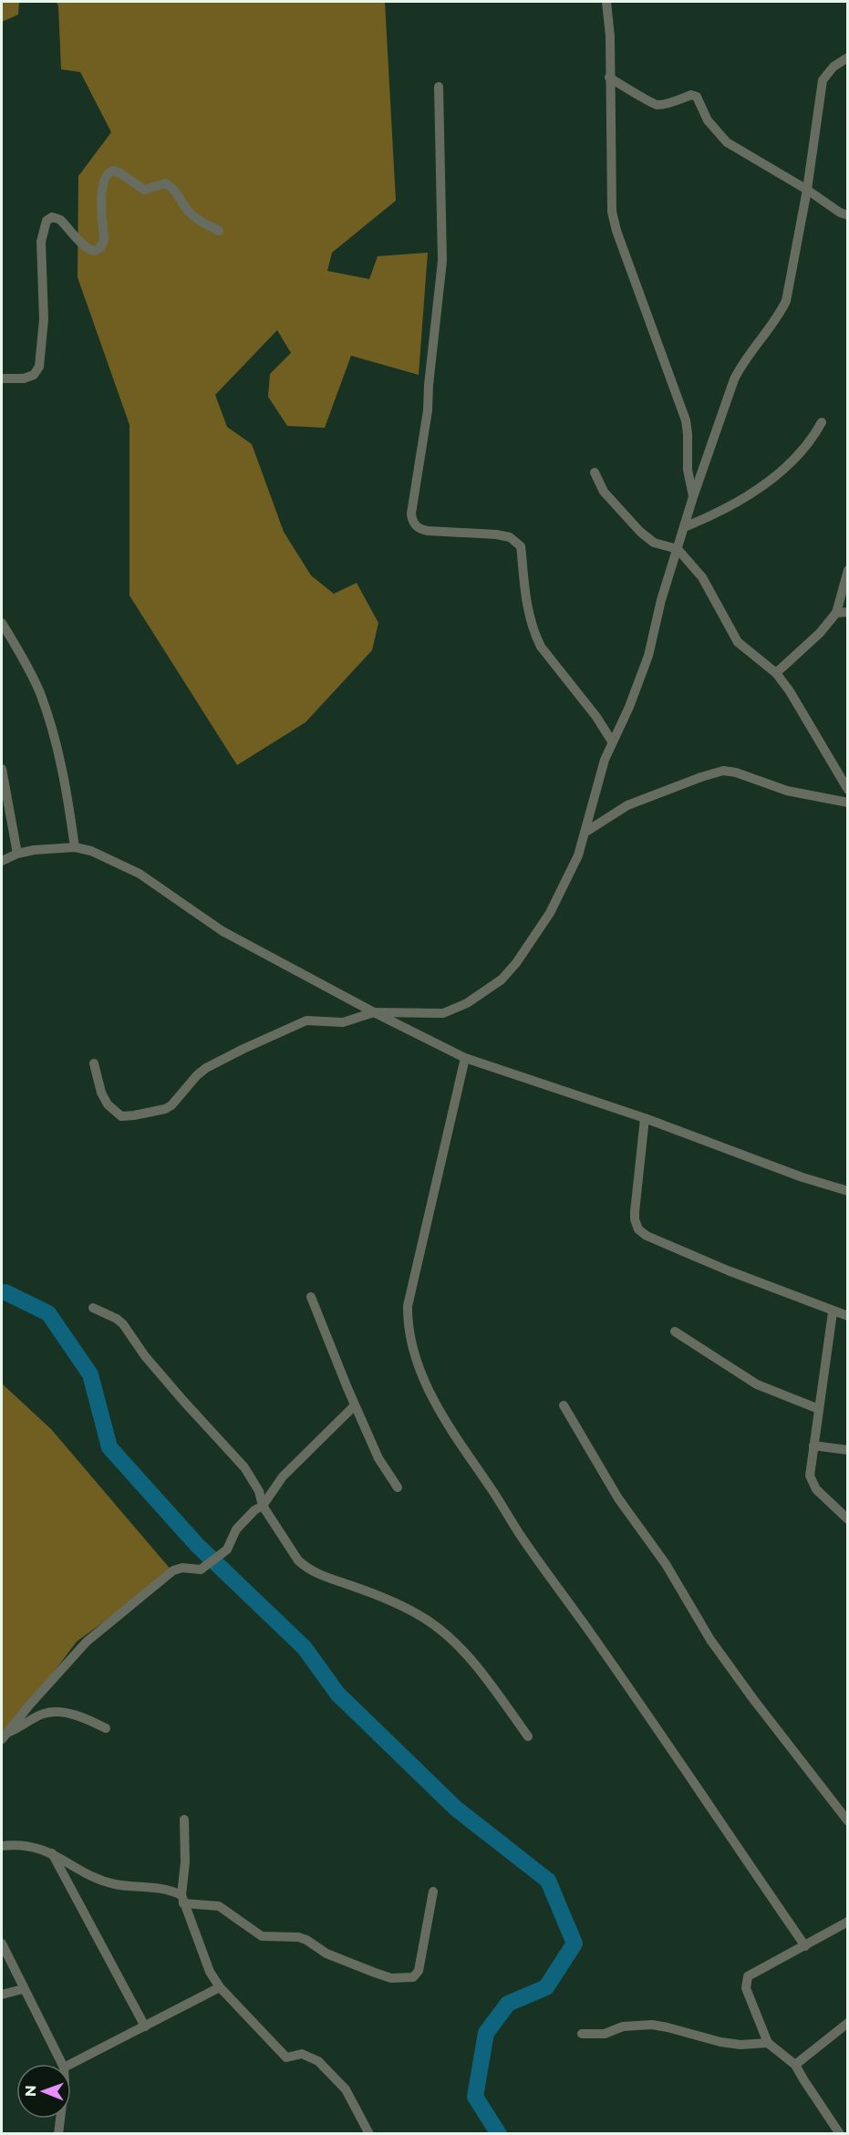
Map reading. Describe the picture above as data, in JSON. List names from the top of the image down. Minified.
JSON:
{"north":"left"}
